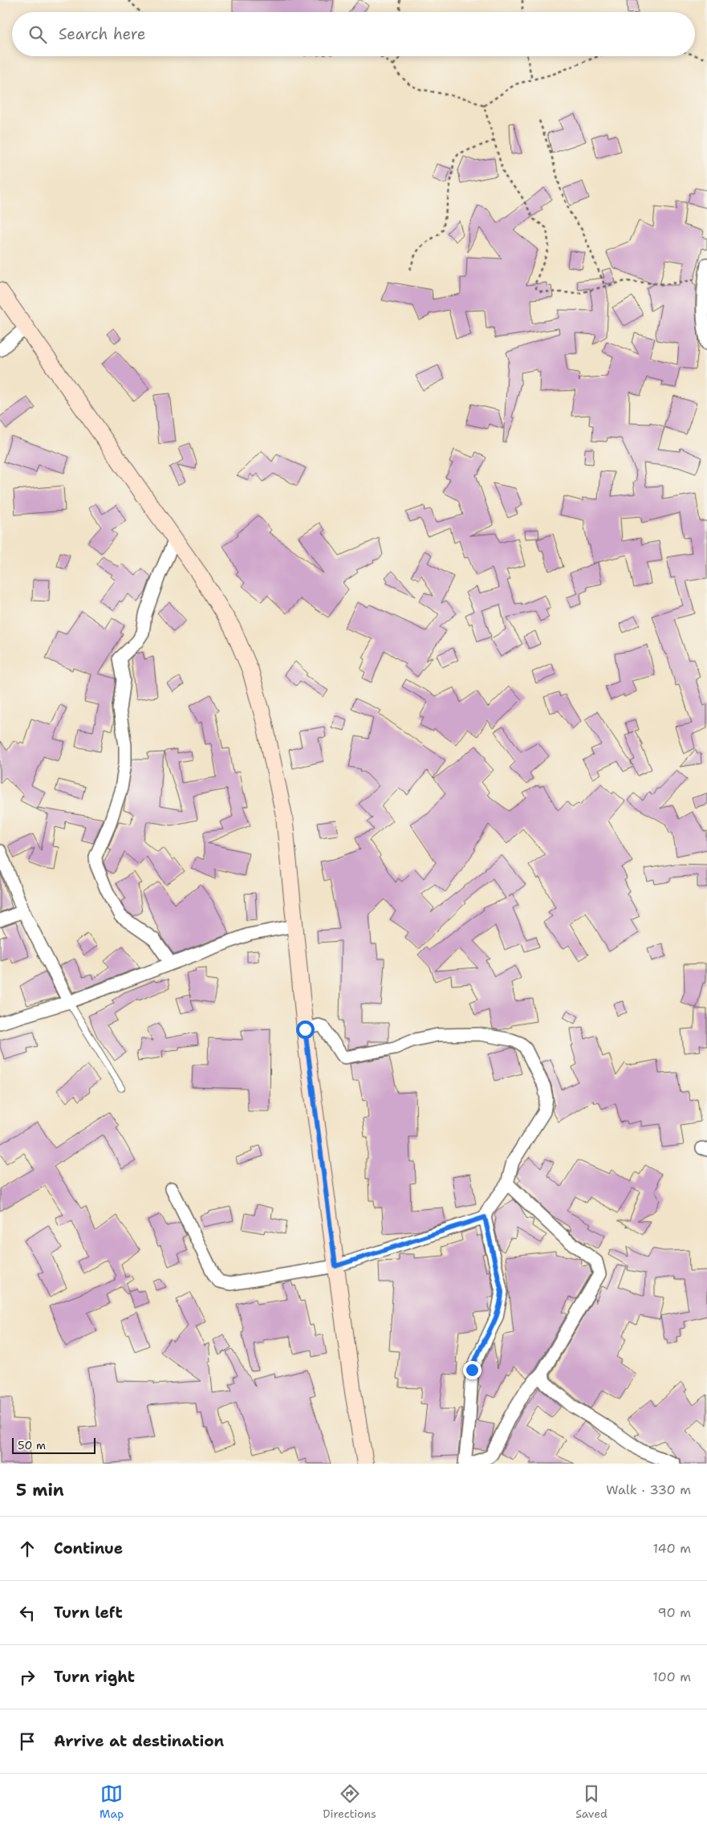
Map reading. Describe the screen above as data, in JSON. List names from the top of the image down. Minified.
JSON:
{"scale_bar":"50 m","page":{"search":"Search here","scale":"50 m","heading":["5 min","Walk · 330 m"],"list":[["Continue","140 m"],["Turn left","90 m"],["Turn right","100 m"],"Arrive at destination"],"nav":["Map","Directions","Saved"]}}
